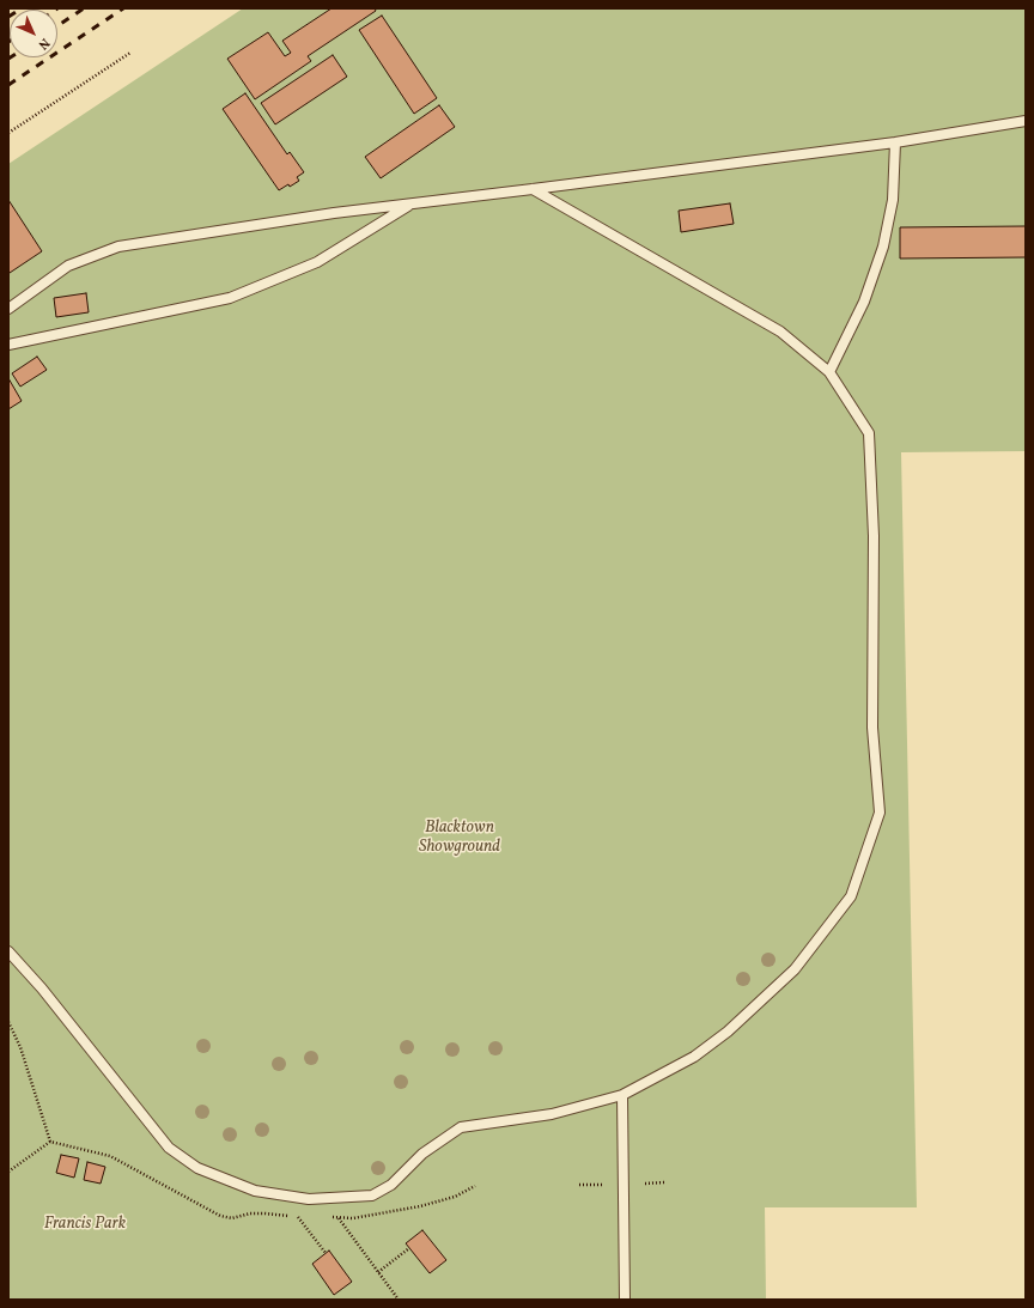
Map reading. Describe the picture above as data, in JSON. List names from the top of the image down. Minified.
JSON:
{"parks":["Blacktown Showground","Francis Park"],"north":"bottom right"}
